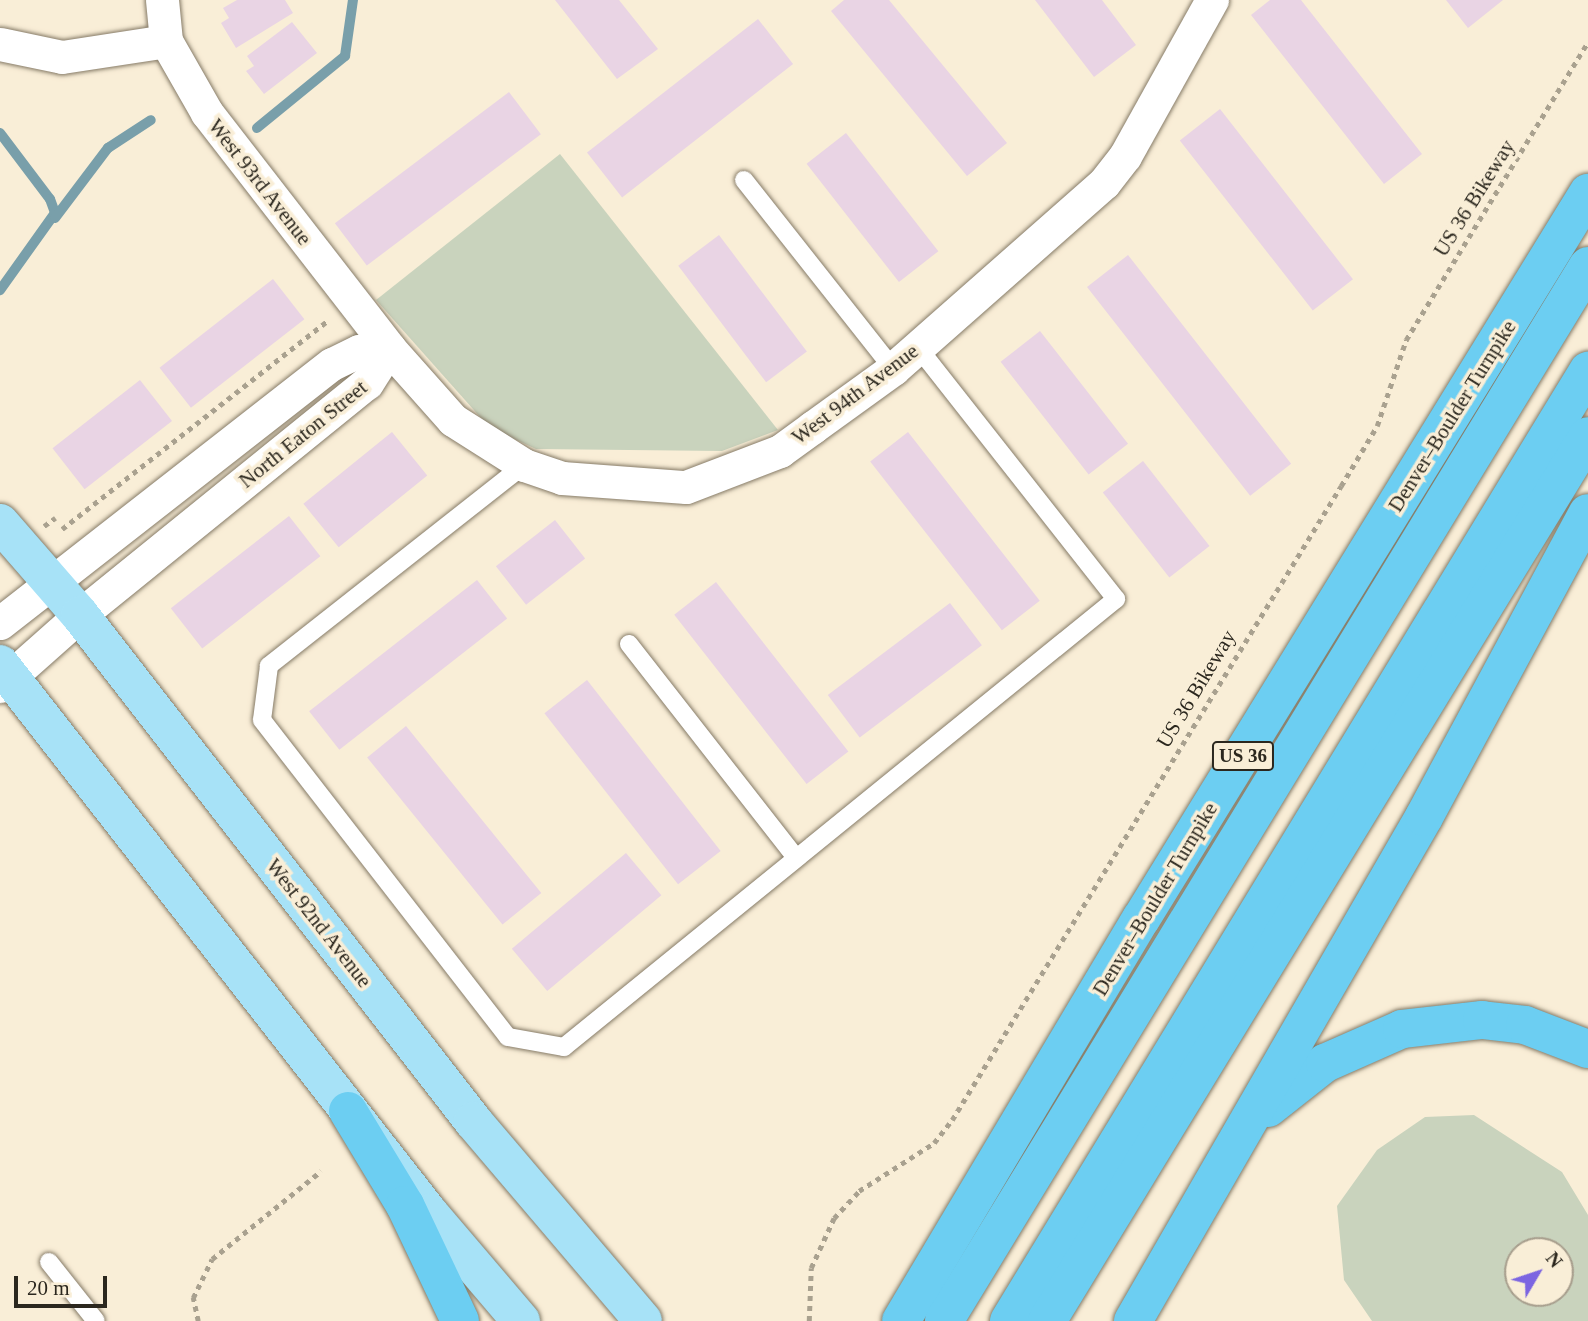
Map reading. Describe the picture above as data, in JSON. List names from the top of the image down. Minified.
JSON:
{"streets":{"highway":["Denver–Boulder Turnpike","US 36"],"main road":["West 92nd Avenue"],"street":["West 93rd Avenue","West 94th Avenue","North Eaton Street"],"path":["US 36 Bikeway"]},"crossings":[["West 93rd Avenue","West 94th Avenue"],["West 93rd Avenue","North Eaton Street"],["West 94th Avenue","North Eaton Street"],["North Eaton Street","West 92nd Avenue"]],"scale_bar":"20 m","north":"top right"}
